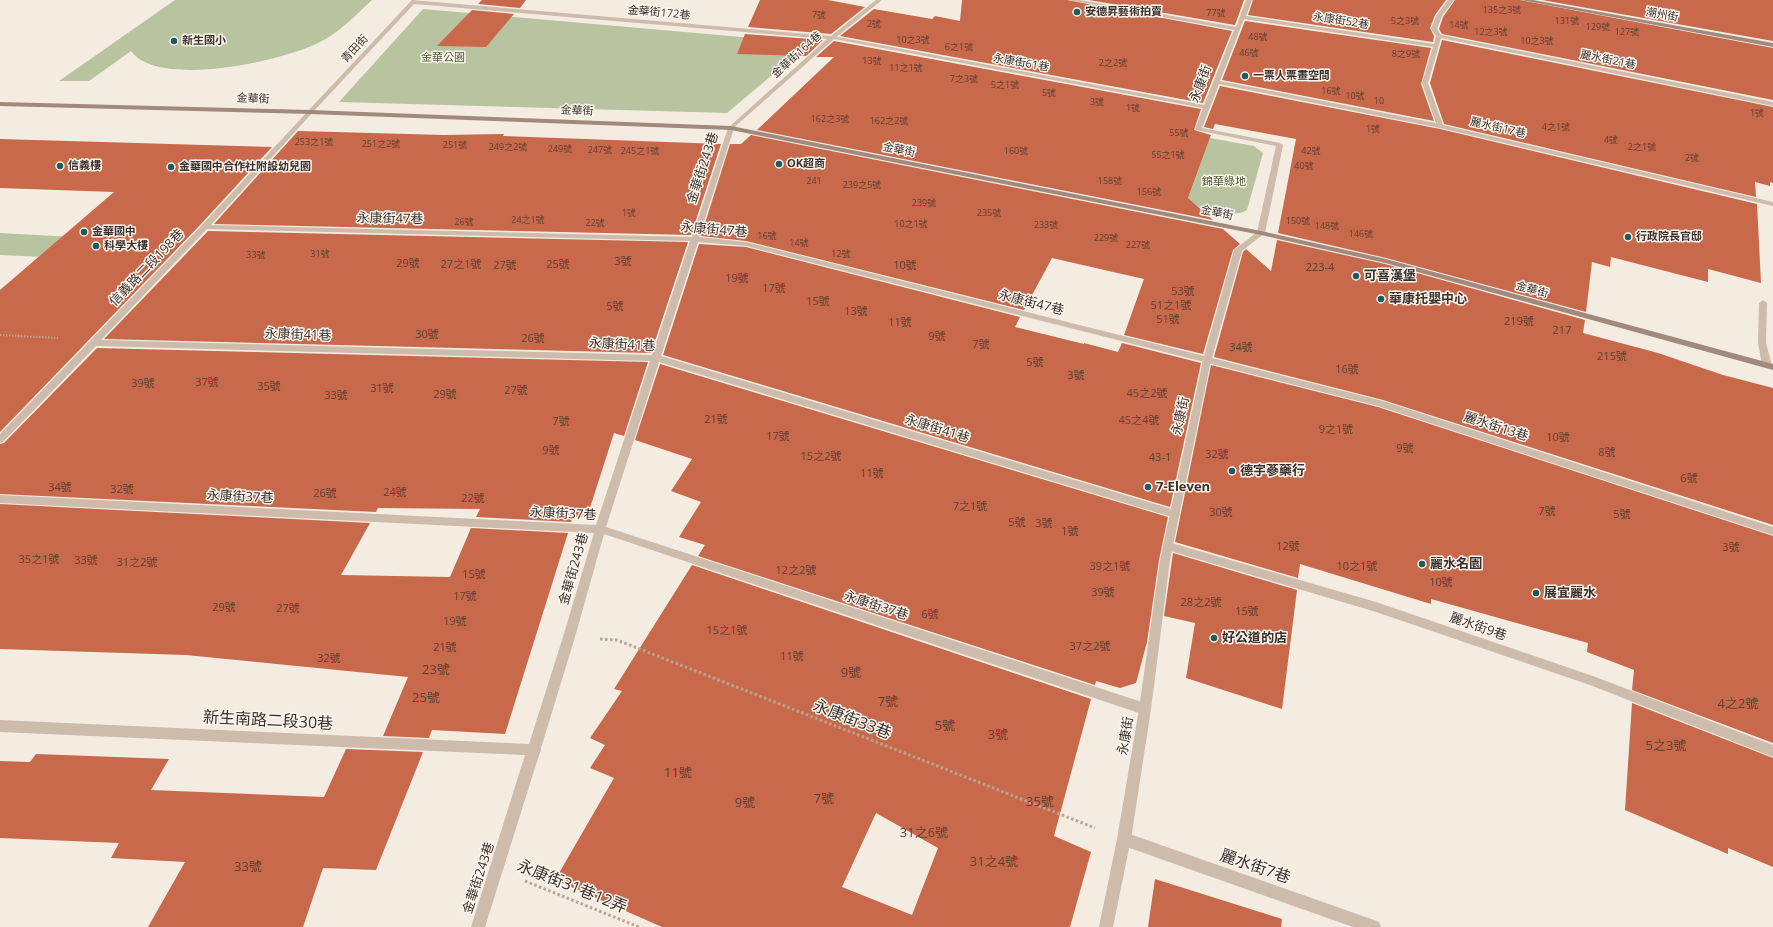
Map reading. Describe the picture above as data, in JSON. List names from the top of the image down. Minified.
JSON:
{"streets":{"street":["金華街172巷","潮州街","永康街52巷","青田街","金華街164巷","麗水街21巷","永康街61巷","永康街","金華街","麗水街17巷","金華街243巷","永康街47巷","信義路二段198巷","永康街41巷","麗水街13巷","永康街37巷","麗水街9巷","新生南路二段30巷","麗水街7巷"],"path":["永康街33巷","永康街31巷12弄"]},"crossings":[["金華街172巷","青田街"],["金華街172巷","金華街164巷"],["金華街172巷","永康街61巷"],["永康街52巷","永康街"],["青田街","金華街"],["青田街","信義路二段198巷"],["金華街164巷","永康街61巷"],["金華街164巷","金華街"],["金華街164巷","金華街243巷"],["永康街61巷","永康街"],["永康街","金華街"],["永康街","麗水街17巷"],["永康街","永康街47巷"],["永康街","永康街41巷"],["永康街","麗水街13巷"],["永康街","永康街37巷"],["永康街","麗水街9巷"],["永康街","永康街33巷"],["永康街","麗水街7巷"],["金華街","金華街243巷"],["金華街","信義路二段198巷"],["金華街243巷","永康街47巷"],["金華街243巷","永康街41巷"],["金華街243巷","永康街37巷"],["金華街243巷","永康街33巷"],["金華街243巷","新生南路二段30巷"],["金華街243巷","永康街31巷12弄"],["永康街47巷","信義路二段198巷"],["永康街47巷","麗水街13巷"],["信義路二段198巷","永康街41巷"],["永康街33巷","麗水街7巷"]],"parks":["金華公園","錦華綠地"],"places":["安德昇藝術拍賣","新生國小","一票人票畫空間","OK超商","信義樓","金華國中合作社附設幼兒園","金華國中","行政院長官邸","科學大樓","可喜漢堡","華康托嬰中心","德宇蔘藥行","7-Eleven","麗水名園","展宜麗水","好公道的店"],"house_numbers":["135之3號","77號","7號","5之3號","131號","2號","14號","129號","12之3號","127號","48號","10之3號","10之3號","6之1號","46號","8之9號","13號","2之2號","11之1號","7之3號","5之1號","16號","5號","10號","10","3號","1號","1號","162之3號","162之2號","4之1號","1號","55號","4號","253之1號","251之2號","251號","249之2號","2之1號","249號","247號","245之1號","160號","42號","55之1號","2號","40號","241","158號","239之5號","156號","239號","1號","235號","24之1號","150號","26號","22號","10之1號","233號","148號","146號","16號","229號","14號","227號","31號","12號","33號","3號","29號","27之1號","25號","27號","10號","223-4","19號","17號","53號","15號","51之1號","5號","13號","51號","219號","11號","217","30號","9號","26號","7號","34號","215號","5號","16號","3號","37號","39號","35號","31號","27號","45之2號","29號","33號","21號","45之4號","7號","9之1號","17號","10號","9號","9號","8號","32號","15之2號","43-1","11號","6號","34號","32號","24號","26號","22號","7之1號","7號","30號","5號","5號","3號","1號","12號","3號","35之1號","33號","31之2號","39之1號","10之1號","12之2號","15號","10號","39號","17號","28之2號","29號","27號","15號","6號","19號","15之1號","37之2號","21號","11號","32號","23號","9號","25號","7號","4之2號","5號","3號","5之3號","11號","7號","35號","9號","31之6號","31之4號","33號"]}
